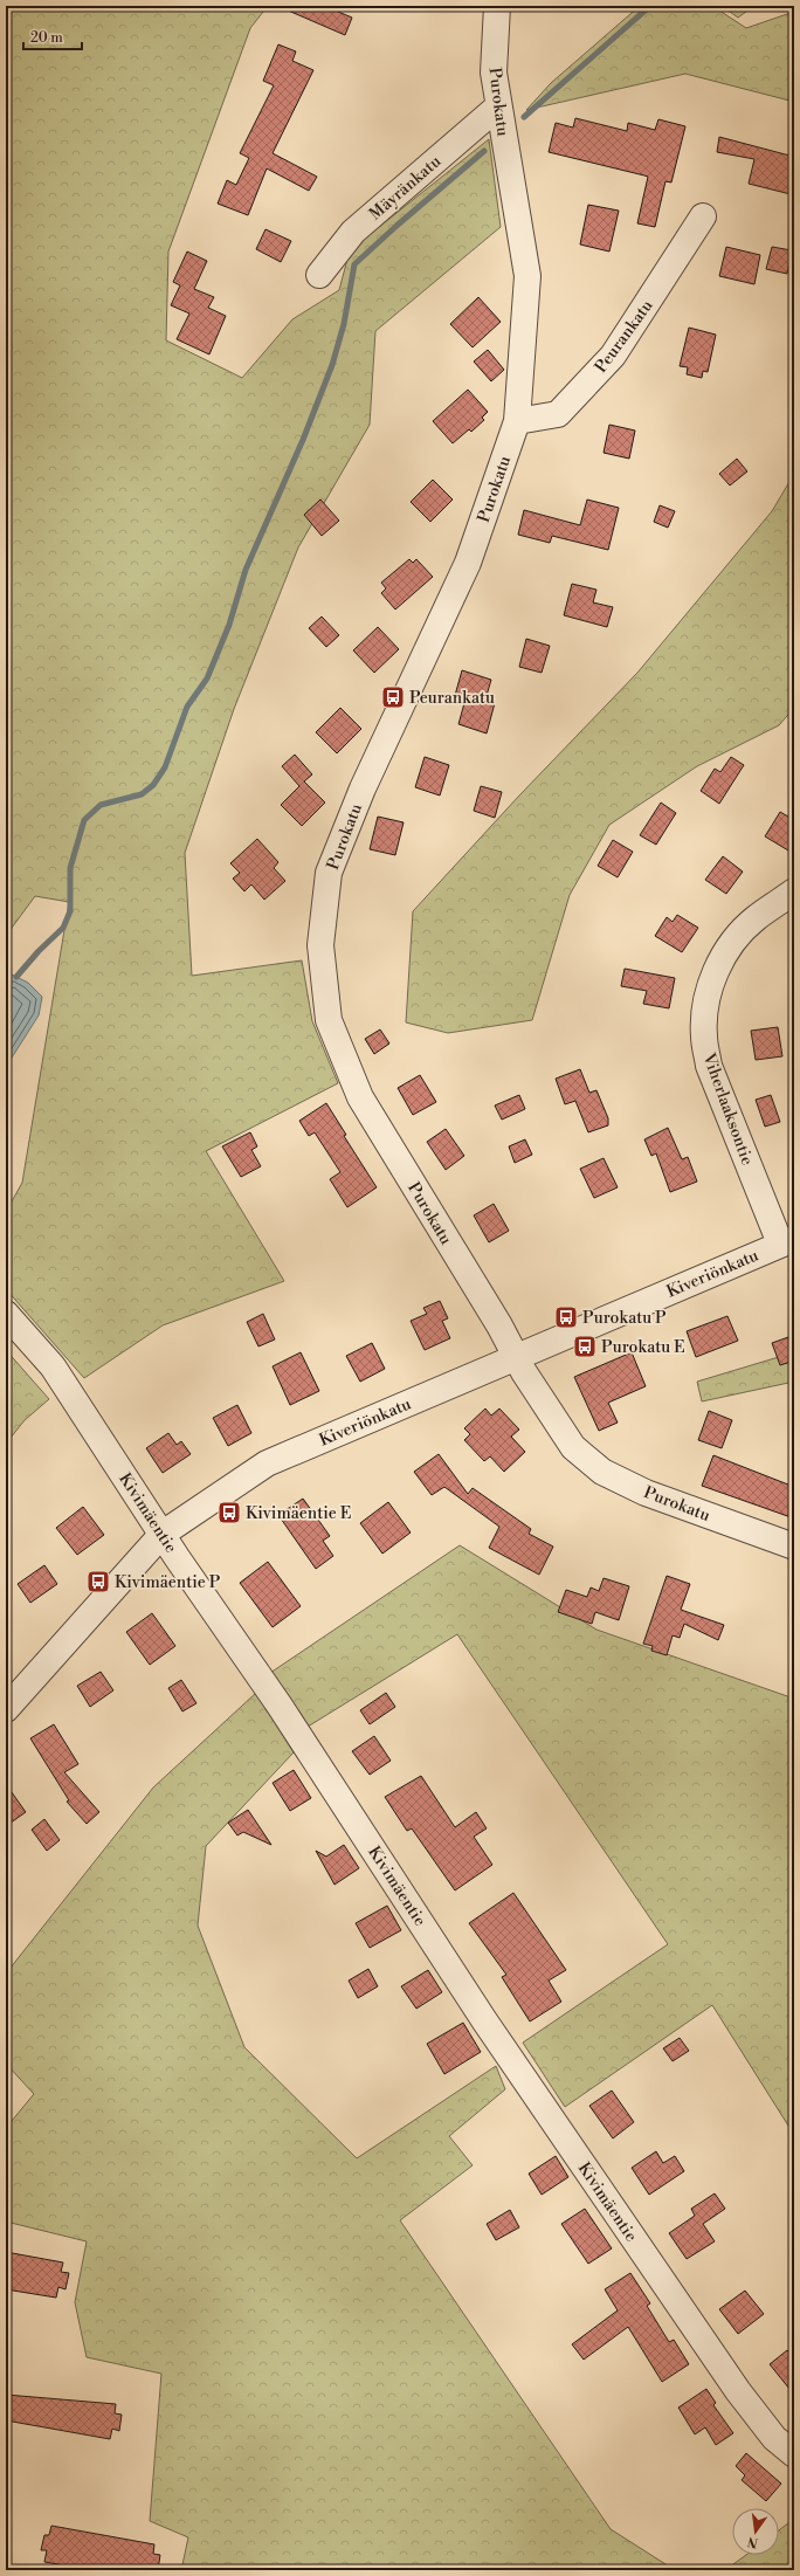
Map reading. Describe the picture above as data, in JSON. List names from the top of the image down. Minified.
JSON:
{"streets":{"street":["Purokatu","Mäyränkatu","Peurankatu","Viherlaaksontie","Kiveriönkatu","Kivimäentie"]},"crossings":[["Purokatu","Mäyränkatu"],["Purokatu","Peurankatu"],["Purokatu","Kiveriönkatu"],["Viherlaaksontie","Kiveriönkatu"],["Kiveriönkatu","Kivimäentie"]],"places":{"bus stop":["Peurankatu","Purokatu P","Purokatu E","Kivimäentie E","Kivimäentie P"]},"scale_bar":"20 m","north":"bottom"}
